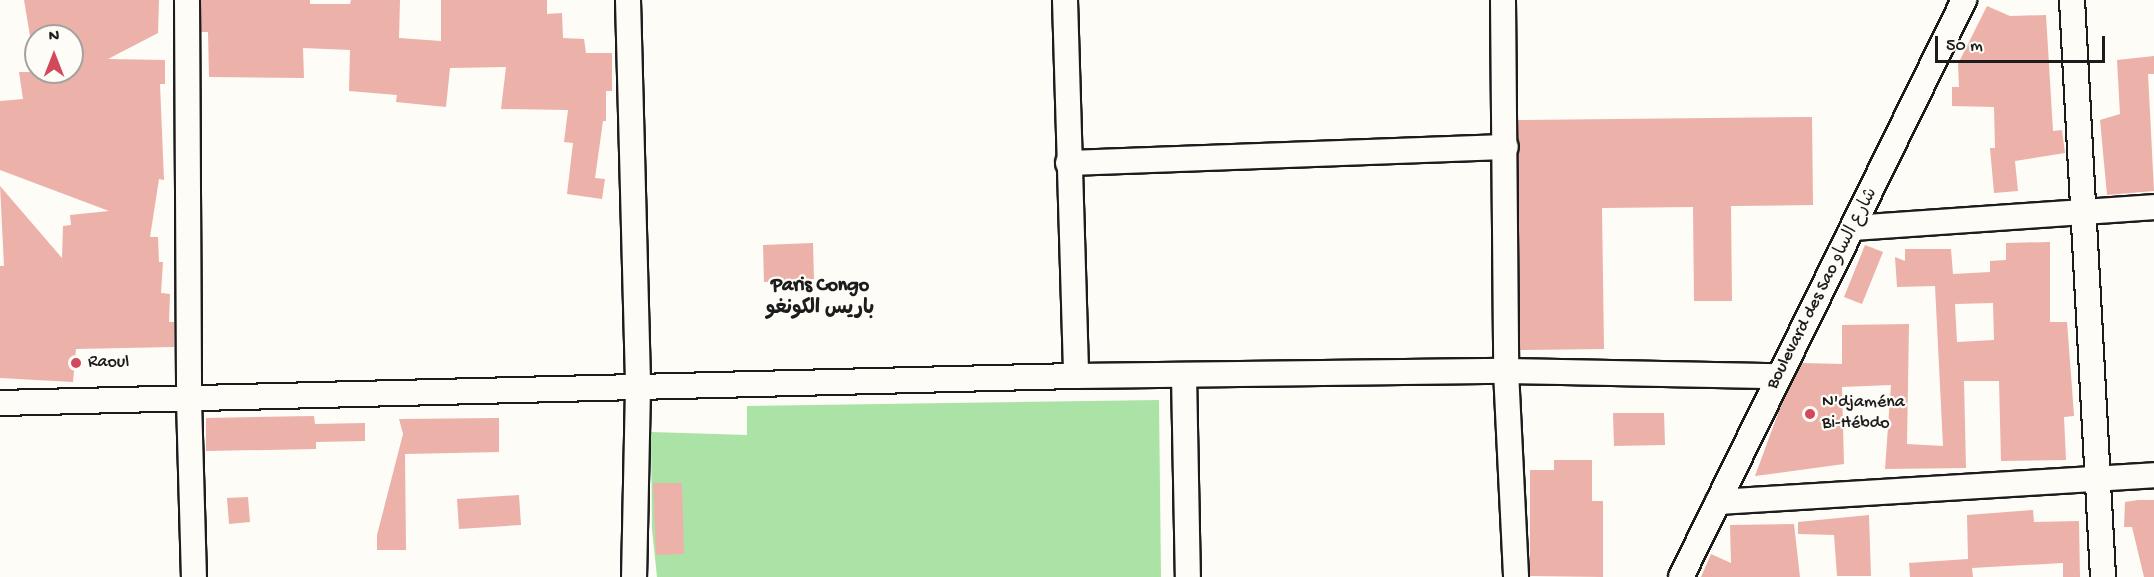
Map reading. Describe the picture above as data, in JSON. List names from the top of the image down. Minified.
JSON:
{"streets":{"street":["Boulevard des Sao شارع الساو"]},"districts":["Paris Congo باريس الكونغو"],"places":["Raoul","N'djaména Bi-Hébdo"],"scale_bar":"50 m","north":"top"}
